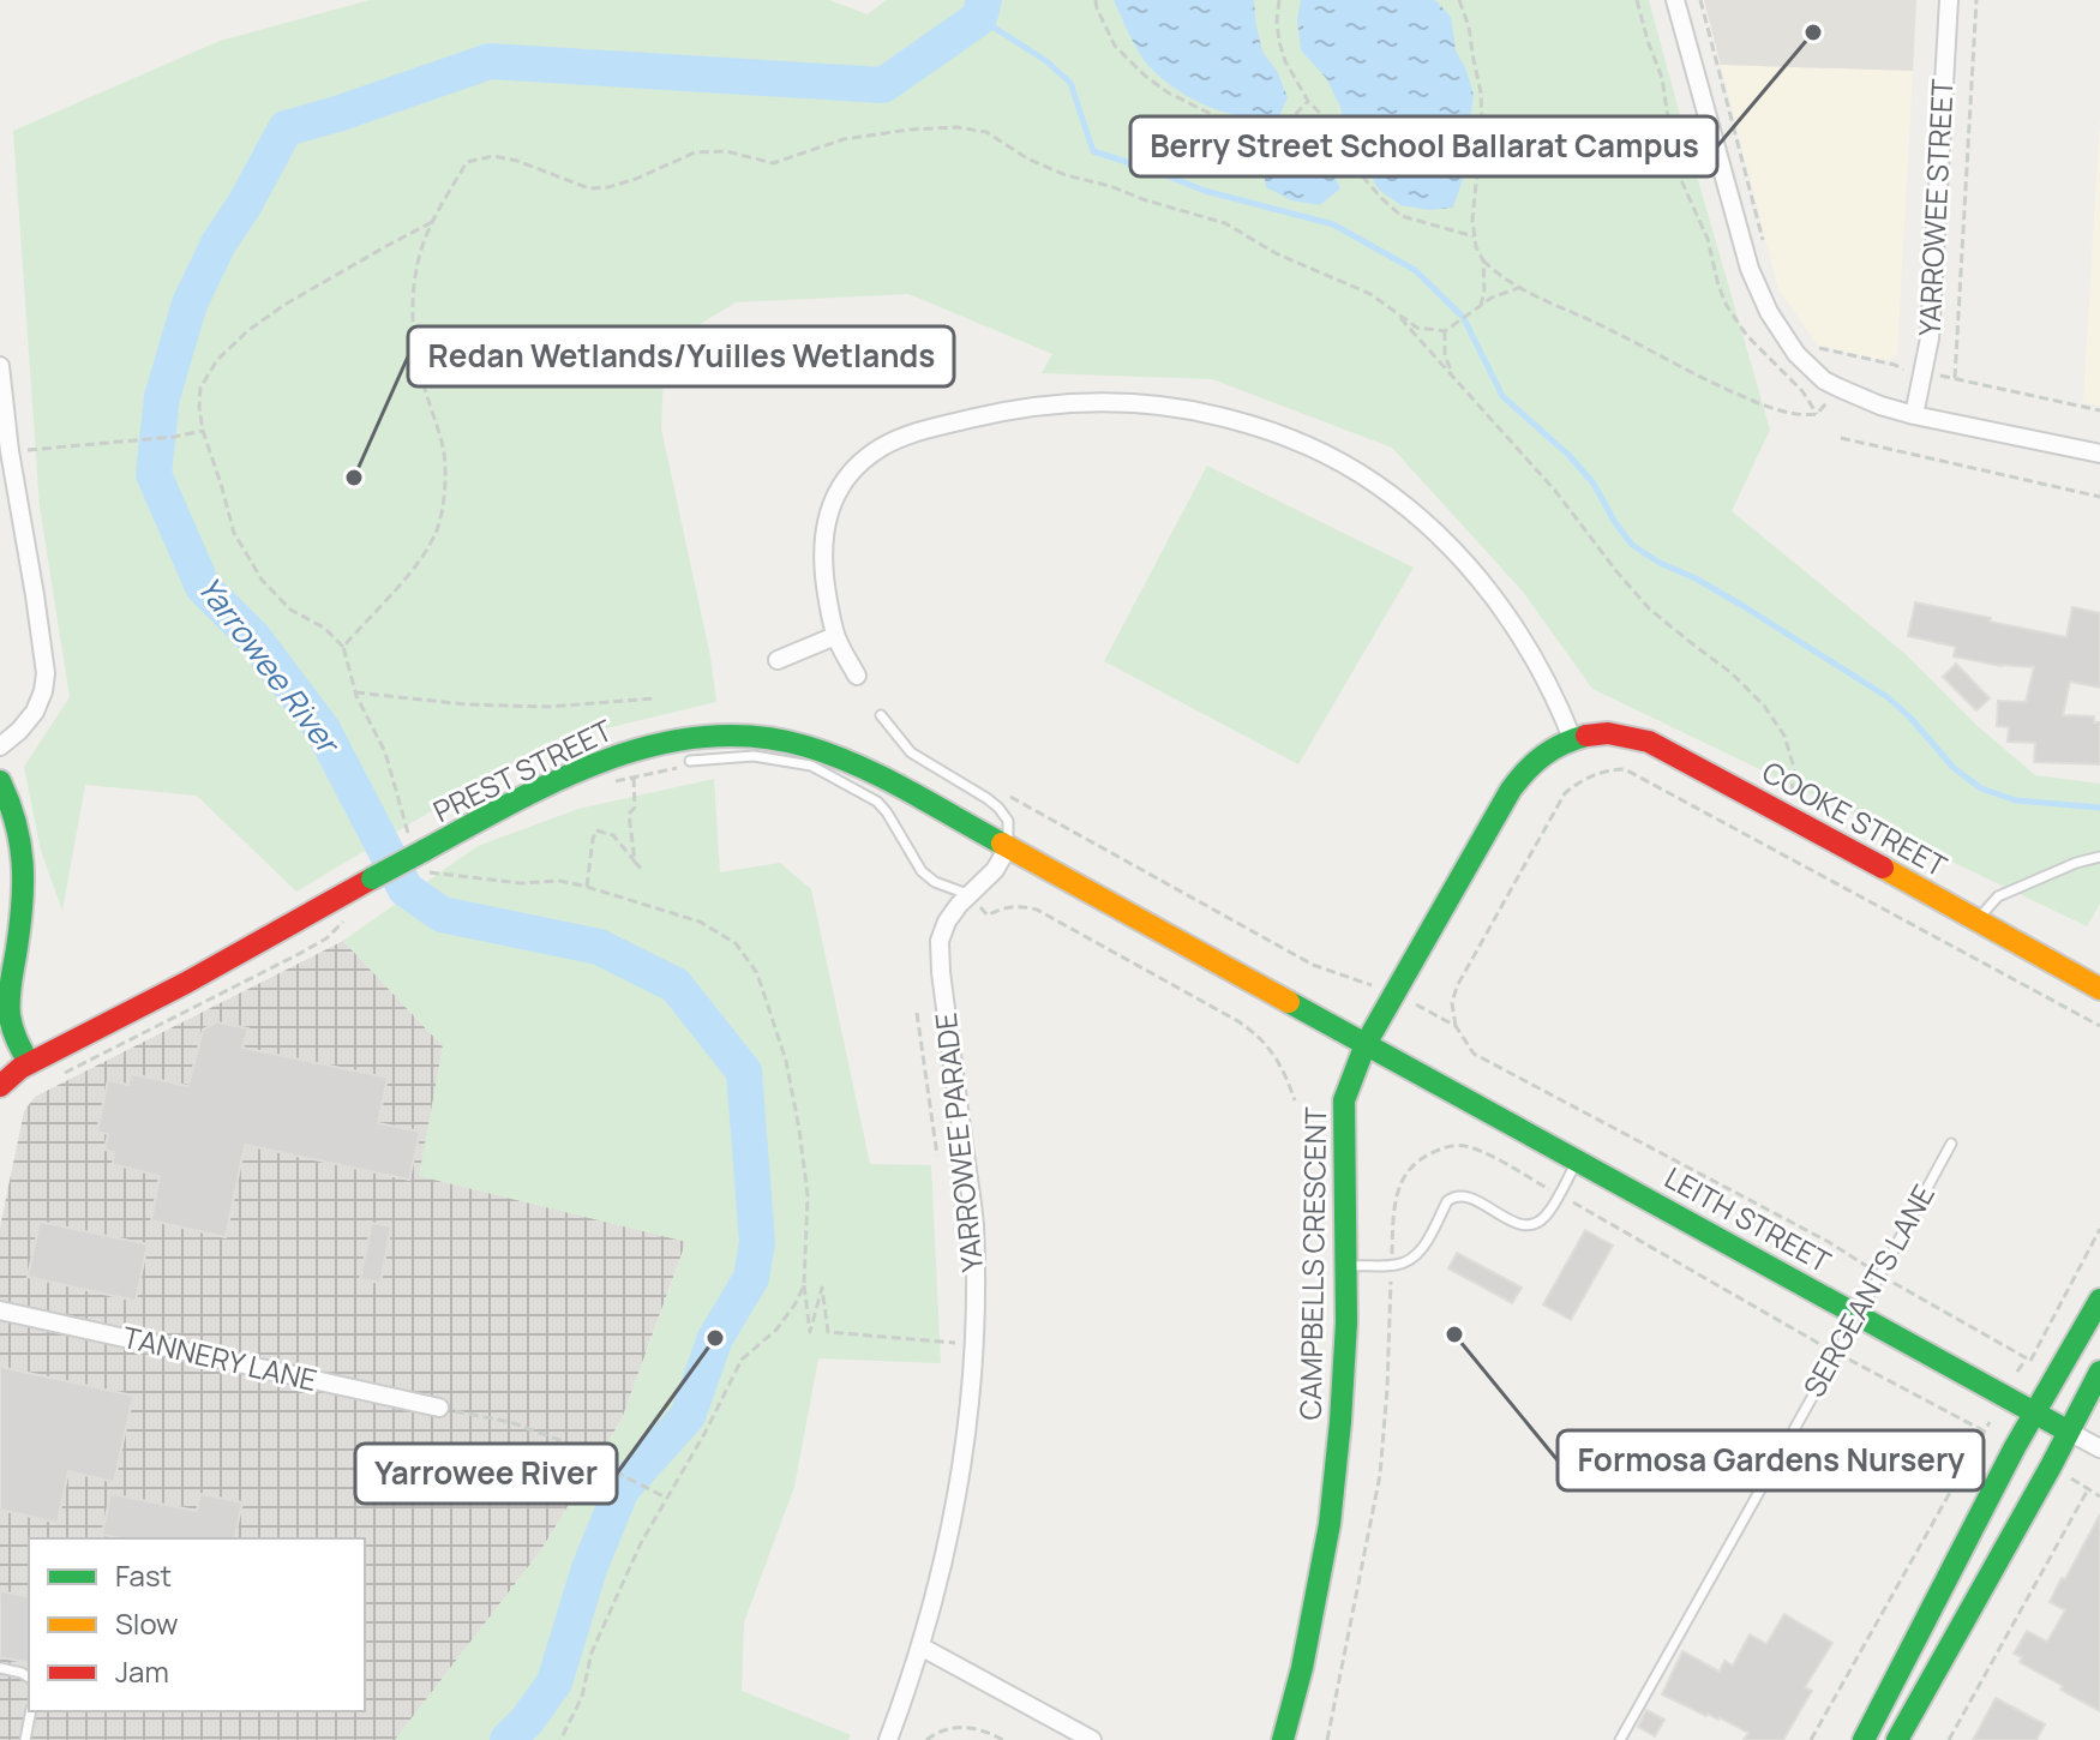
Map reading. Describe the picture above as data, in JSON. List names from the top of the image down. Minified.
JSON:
{"streets":{"main road":["PREST STREET","COOKE STREET","LEITH STREET","CAMPBELLS CRESCENT"],"street":["YARROWEE STREET","YARROWEE PARADE","TANNERY LANE"],"lane":["SERGEANTS LANE"]},"crossings":[["PREST STREET","YARROWEE PARADE"],["PREST STREET","LEITH STREET"],["PREST STREET","CAMPBELLS CRESCENT"],["COOKE STREET","CAMPBELLS CRESCENT"],["LEITH STREET","CAMPBELLS CRESCENT"],["LEITH STREET","SERGEANTS LANE"]],"water":["Yarrowee River"],"places":["Berry Street School Ballarat Campus","Redan Wetlands/Yuilles Wetlands","Formosa Gardens Nursery","Yarrowee River"],"legend":["Fast","Slow","Jam"]}
